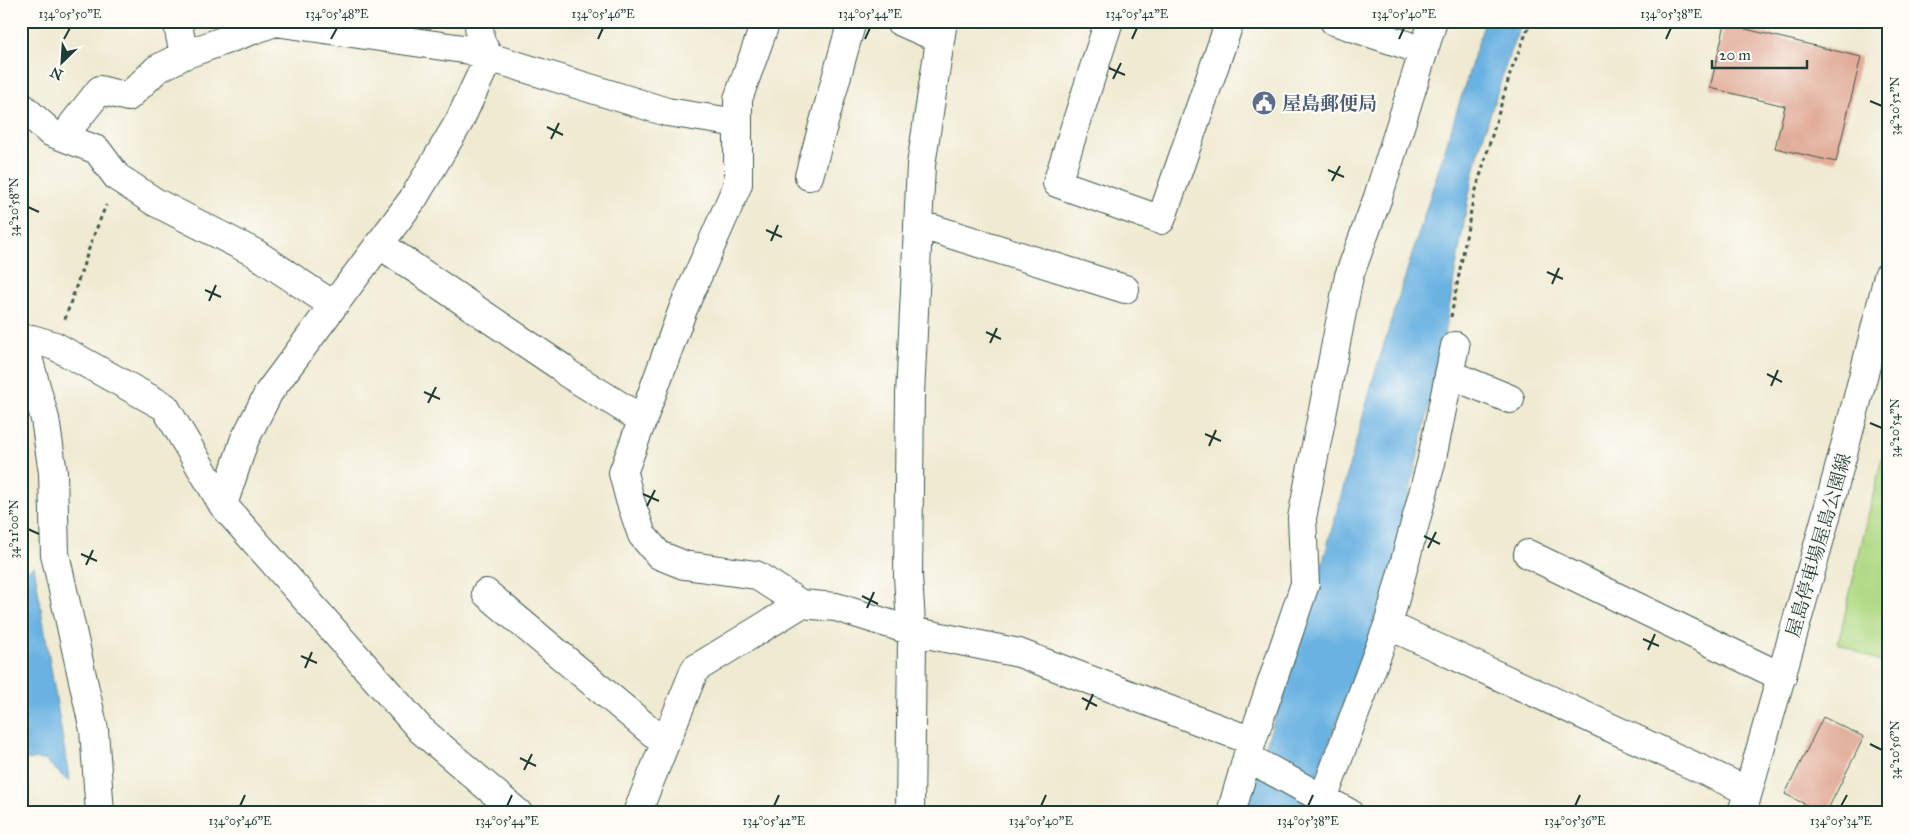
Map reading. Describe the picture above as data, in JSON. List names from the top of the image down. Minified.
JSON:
{"streets":{"street":["屋島停車場屋島公園線"]},"places":{"public building":["屋島郵便局"]},"scale_bar":"20 m","north":"bottom left","coordinates":["134°05'50\"E","134°05'48\"E","134°05'46\"E","134°05'44\"E","134°05'42\"E","134°05'40\"E","134°05'38\"E","34°20'52\"N","34°20'58\"N","34°20'54\"N","34°21'00\"N","34°20'56\"N","134°05'36\"E","134°05'34\"E"]}
